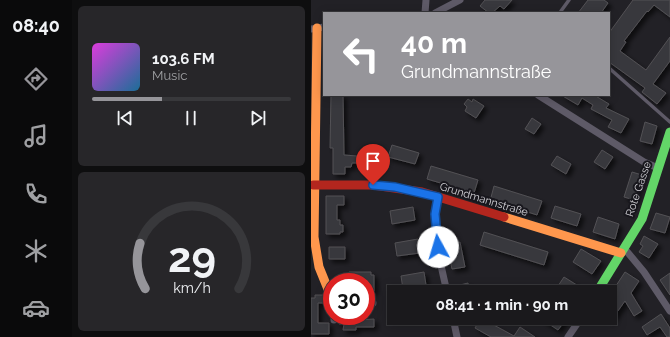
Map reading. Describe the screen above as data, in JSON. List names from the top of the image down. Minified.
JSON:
{"streets":{"street":["Rote Gasse","Grundmannstraße"]},"crossings":[["Rote Gasse","Grundmannstraße"]],"page":{"tabs":"08:40","turn":["40 m","Grundmannstraße"],"song":["103.6 FM","Music"],"limit":"30","trip":"08:41 · 1 min · 90 m","gauge":["29","km/h"]}}
